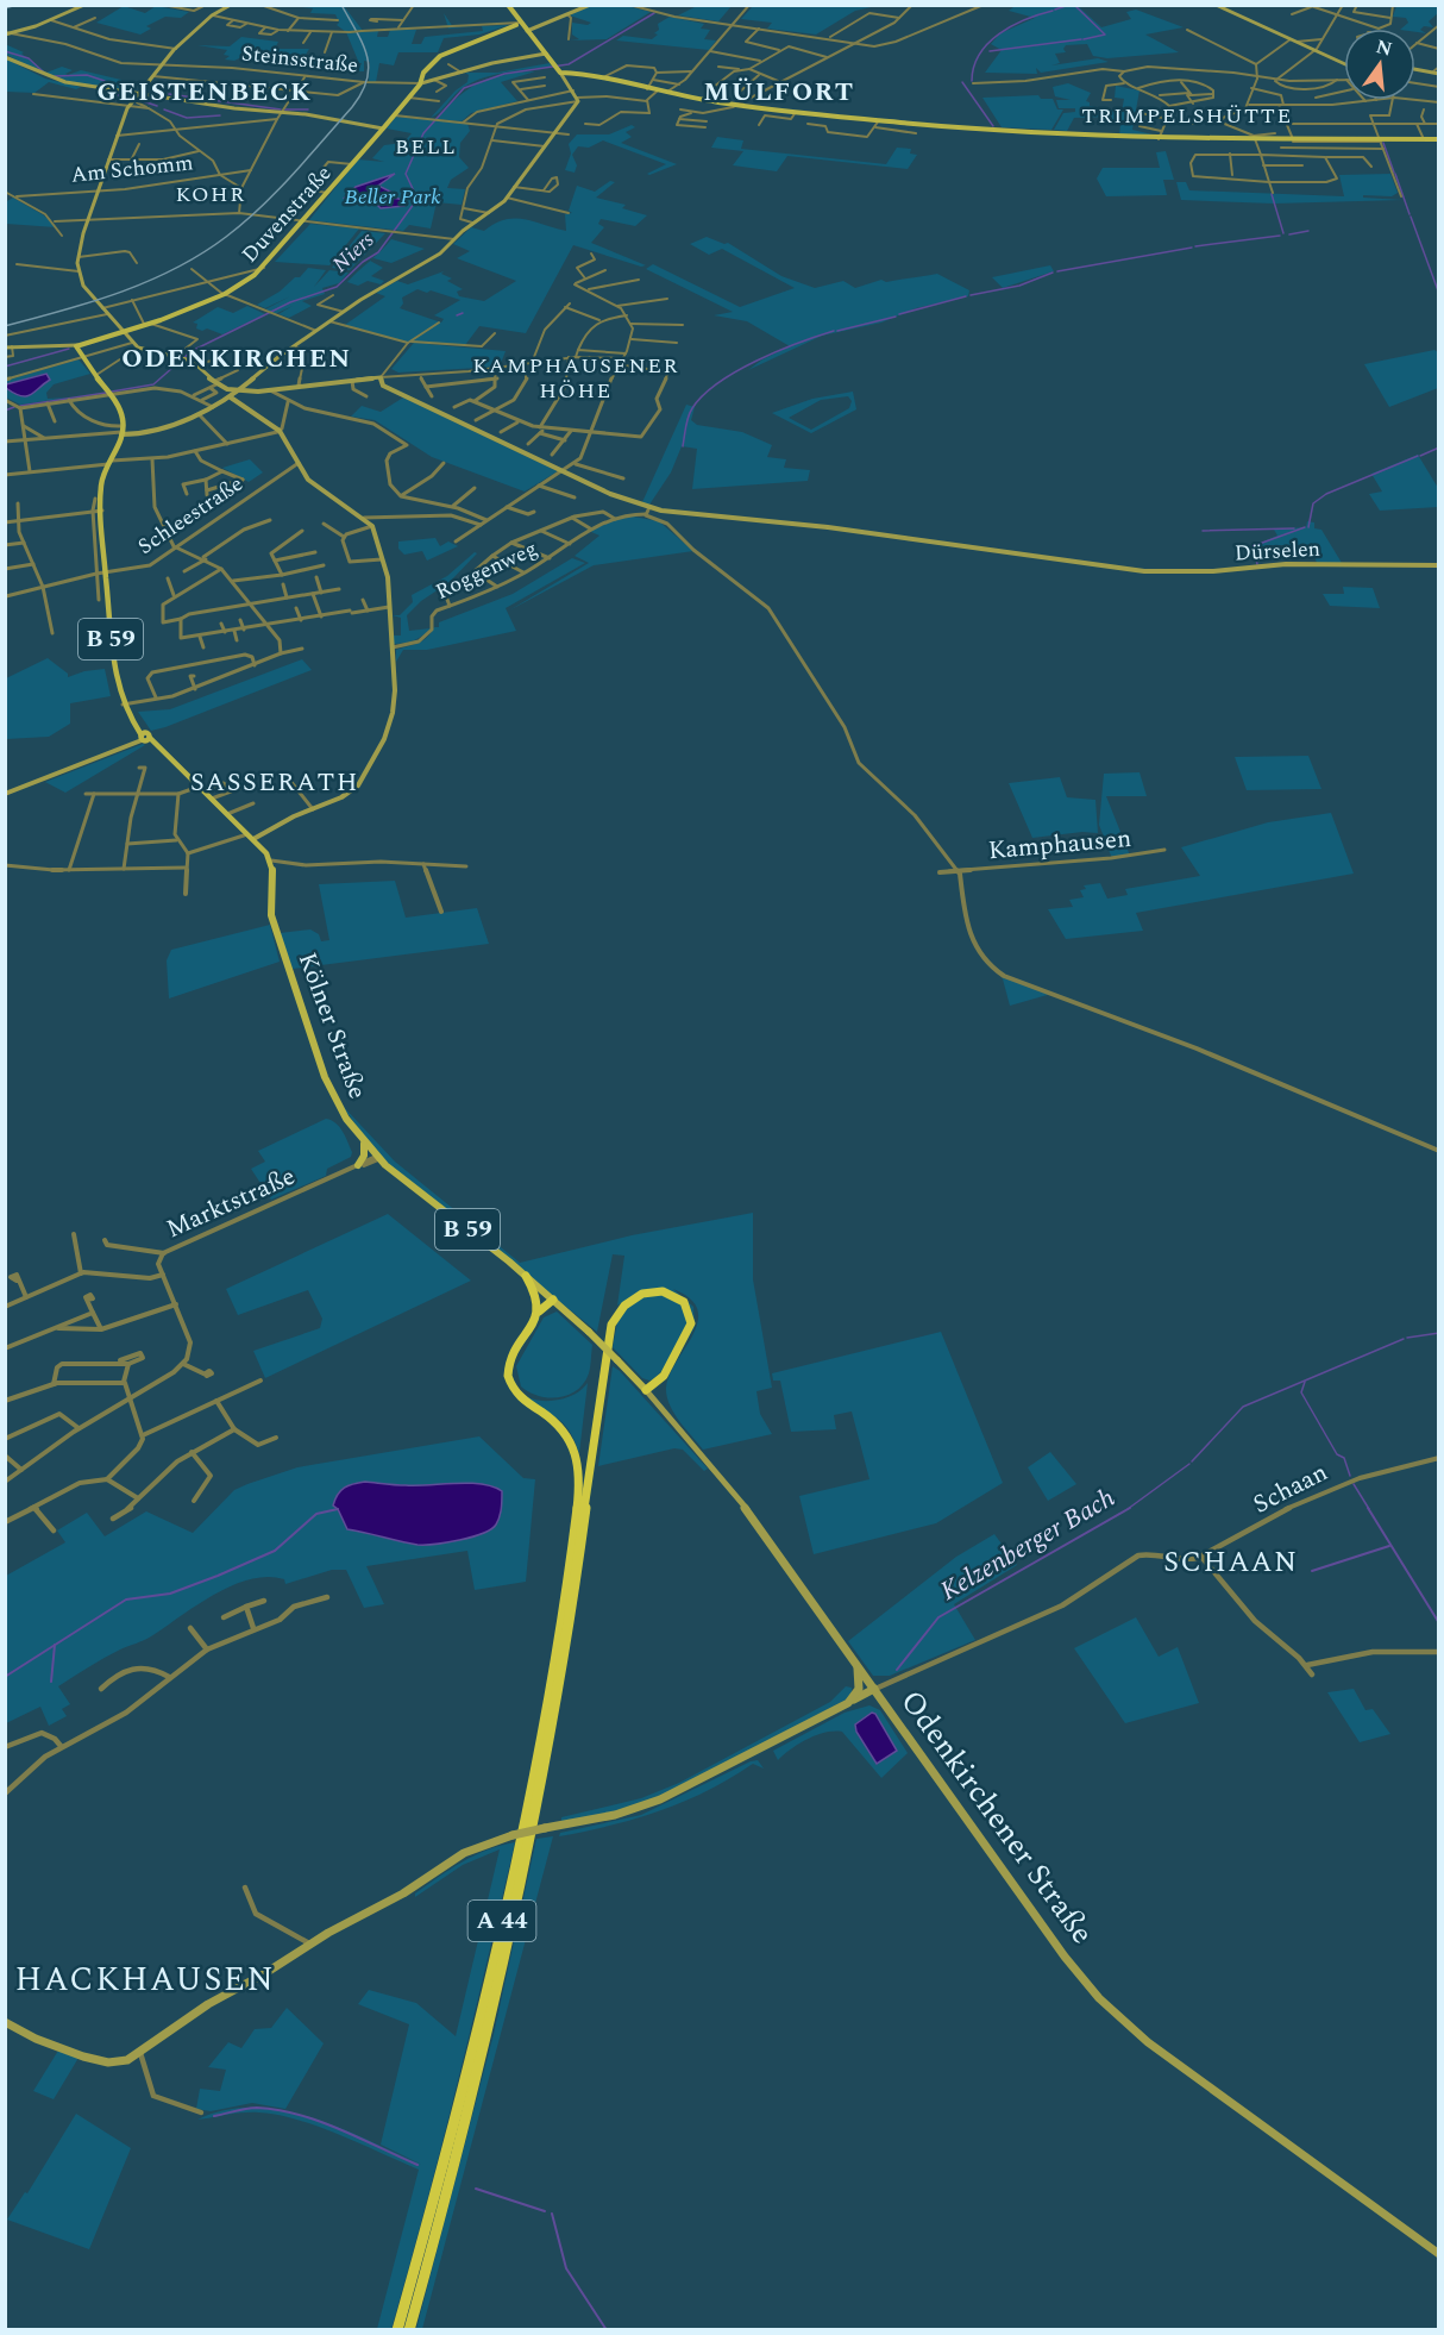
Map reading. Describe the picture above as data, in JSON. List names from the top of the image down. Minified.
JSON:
{"streets":{"highway":["A 44"],"main road":["Steinsstraße","Duvenstraße","Dürselen","B 59","Kölner Straße","Odenkirchener Straße"],"street":["Am Schomm","Schleestraße","Roggenweg","Kamphausen","Marktstraße","Schaan"]},"crossings":[["Steinsstraße","Duvenstraße"],["Schleestraße","B 59"],["Roggenweg","Kamphausen"],["B 59","Kölner Straße"],["Kölner Straße","Marktstraße"],["Kölner Straße","Odenkirchener Straße"],["Schaan","Odenkirchener Straße"],["Odenkirchener Straße","A 44"]],"districts":["GEISTENBECK","MÜLFORT","TRIMPELSHÜTTE","BELL","KOHR","ODENKIRCHEN","KAMPHAUSENER HÖHE","SASSERATH","SCHAAN","HACKHAUSEN"],"water":["Niers","Kelzenberger Bach"],"parks":["Beller Park"],"north":"top"}
